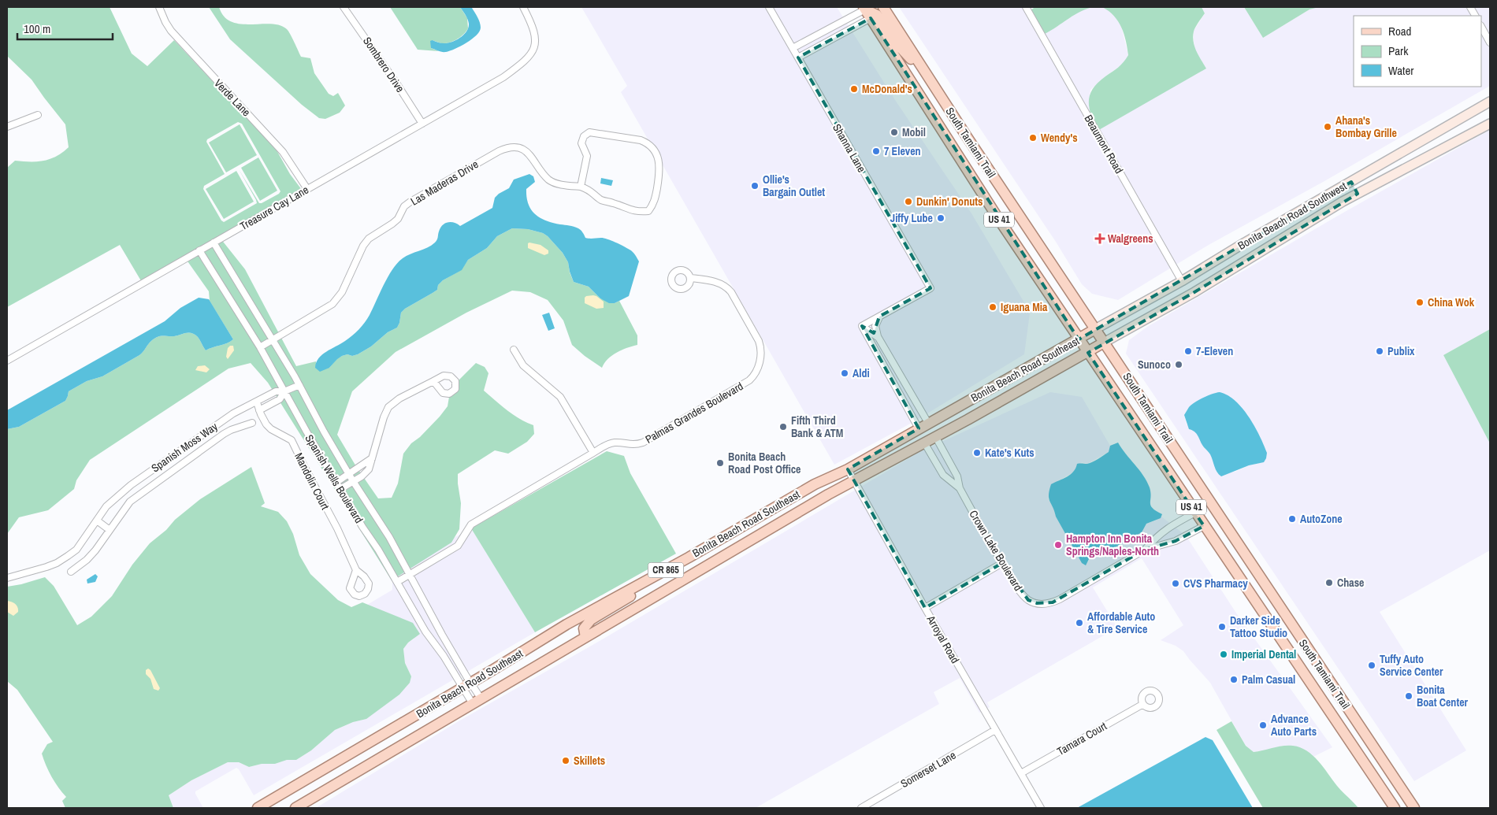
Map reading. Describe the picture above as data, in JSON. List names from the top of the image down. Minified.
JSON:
{"streets":{"main road":["South Tamiami Trail","Bonita Beach Road Southwest","US 41","Bonita Beach Road Southeast","CR 865"],"street":["Sombrero Drive","Verde Lane","Beaumont Road","Shanna Lane","Las Maderas Drive","Treasure Cay Lane","Palmas Grandes Boulevard","Spanish Moss Way","Spanish Wells Boulevard","Mandolin Court","Crown Lake Boulevard","Arroyal Road","Tamara Court","Somerset Lane"]},"crossings":[["Sombrero Drive","Treasure Cay Lane"],["Verde Lane","Treasure Cay Lane"],["South Tamiami Trail","Bonita Beach Road Southwest"],["South Tamiami Trail","Bonita Beach Road Southeast"],["South Tamiami Trail","Crown Lake Boulevard"],["Beaumont Road","Bonita Beach Road Southwest"],["Las Maderas Drive","Spanish Wells Boulevard"],["Treasure Cay Lane","Spanish Wells Boulevard"],["Bonita Beach Road Southwest","Bonita Beach Road Southeast"],["Bonita Beach Road Southeast","Spanish Wells Boulevard"],["Bonita Beach Road Southeast","Crown Lake Boulevard"],["Bonita Beach Road Southeast","Arroyal Road"],["Palmas Grandes Boulevard","Spanish Wells Boulevard"],["Spanish Moss Way","Spanish Wells Boulevard"],["Spanish Moss Way","Mandolin Court"],["Arroyal Road","Tamara Court"],["Arroyal Road","Somerset Lane"]],"places":{"other":["McDonald's","Ahana's Bombay Grille","Mobil","Wendy's","7 Eleven","Ollie's Bargain Outlet","Dunkin' Donuts","Jiffy Lube","China Wok","Iguana Mia","7-Eleven","Publix","Sunoco","Aldi","Fifth Third Bank & ATM","Kate's Kuts","Bonita Beach Road Post Office","AutoZone","Hampton Inn Bonita Springs/Naples-North","Chase","CVS Pharmacy","Affordable Auto & Tire Service","Darker Side Tattoo Studio","Imperial Dental","Tuffy Auto Service Center","Palm Casual","Bonita Boat Center","Advance Auto Parts","Skillets"],"health":["Walgreens"]},"legend":["Road","Park","Water"],"scale_bar":"100 m"}
